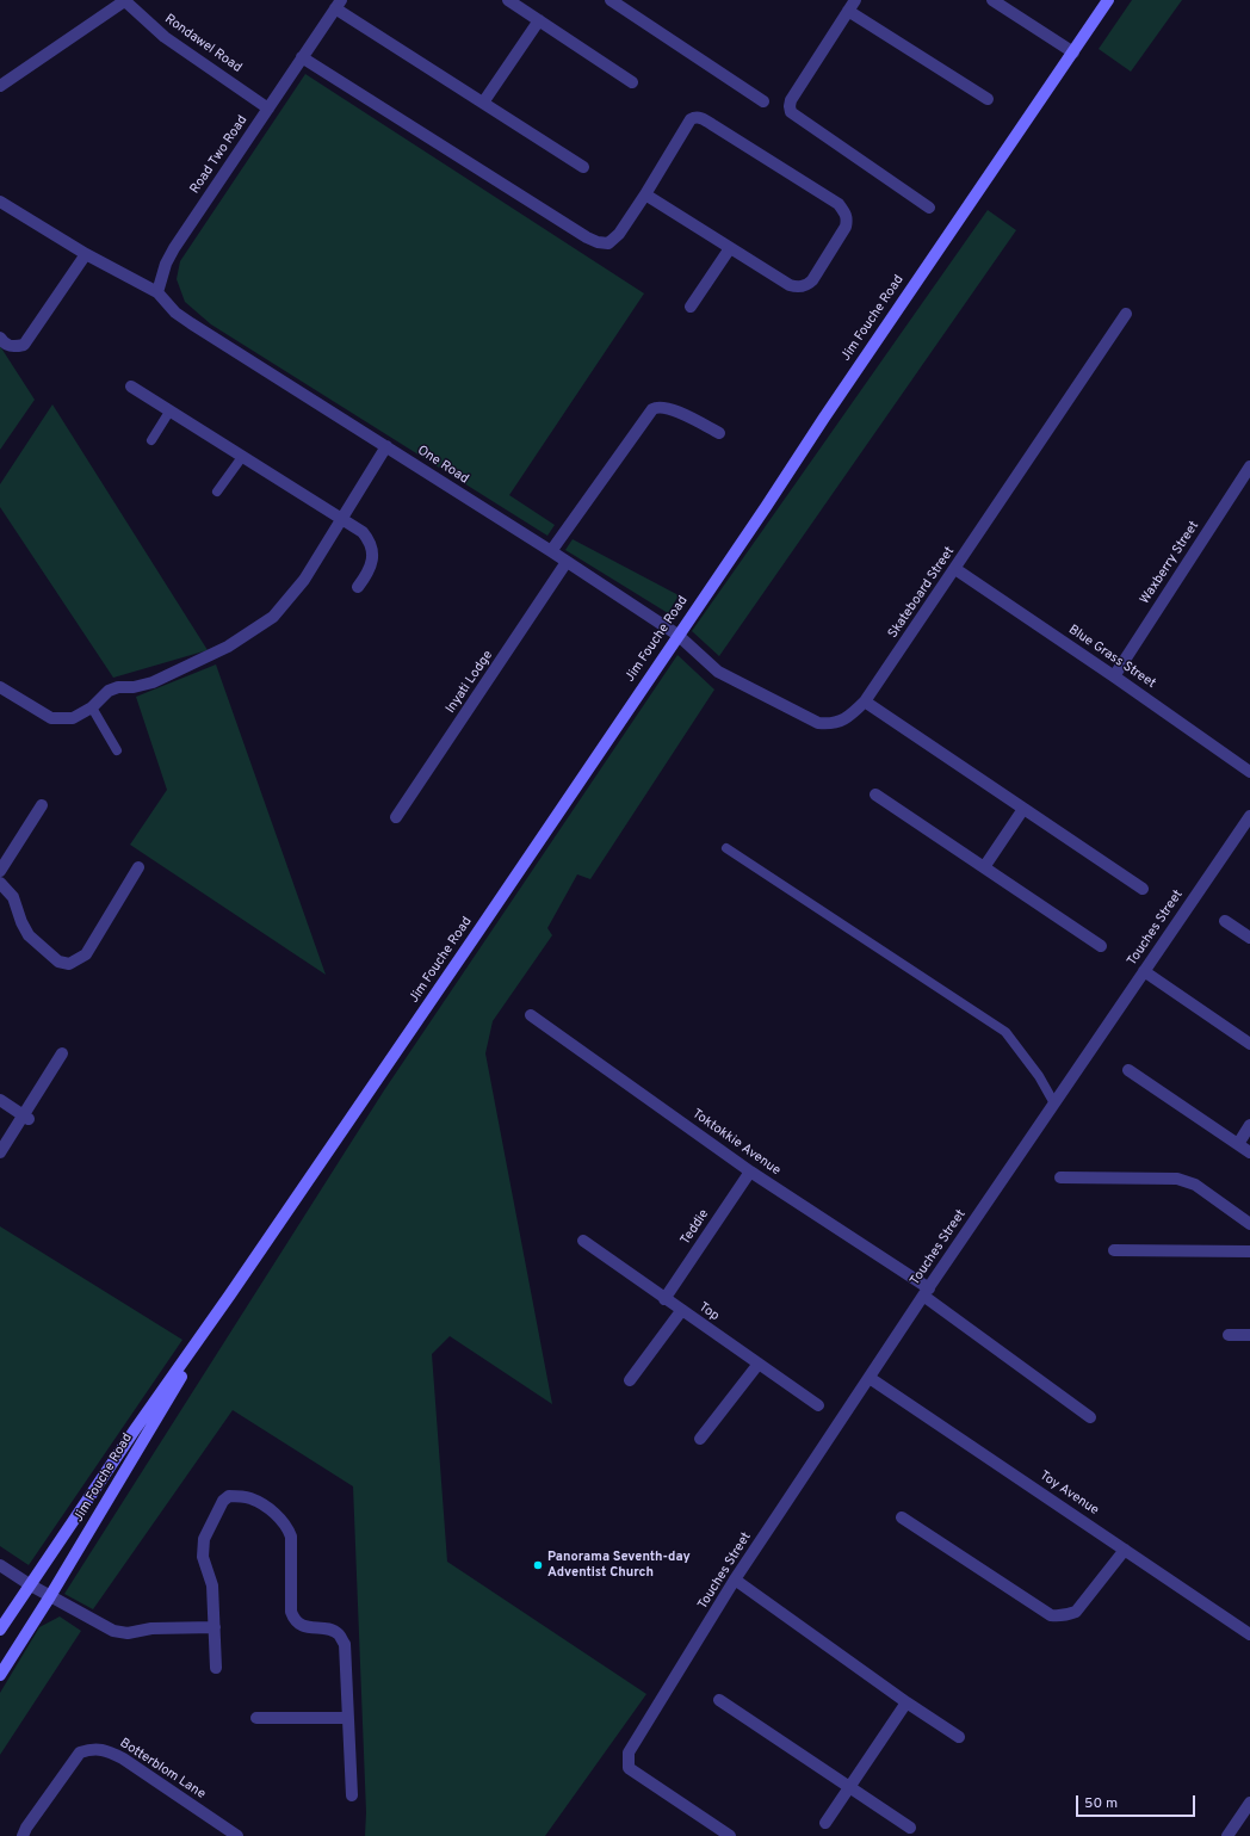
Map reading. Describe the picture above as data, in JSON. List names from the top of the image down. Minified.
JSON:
{"streets":{"street":["Rondawel Road","Road Two Road","Jim Fouche Road","One Road","Waxberry Street","Skateboard Street","Blue Grass Street","Inyati Lodge","Touches Street","Toktokkie Avenue","Teddie","Top","Toy Avenue","Botterblom Lane"]},"crossings":[["Rondawel Road","Road Two Road"],["Road Two Road","One Road"],["Jim Fouche Road","One Road"],["Jim Fouche Road","Skateboard Street"],["One Road","Skateboard Street"],["One Road","Inyati Lodge"],["Waxberry Street","Blue Grass Street"],["Skateboard Street","Blue Grass Street"],["Touches Street","Toktokkie Avenue"],["Touches Street","Toy Avenue"],["Toktokkie Avenue","Teddie"],["Teddie","Top"]],"places":["Panorama Seventh-day Adventist Church"],"scale_bar":"50 m"}
